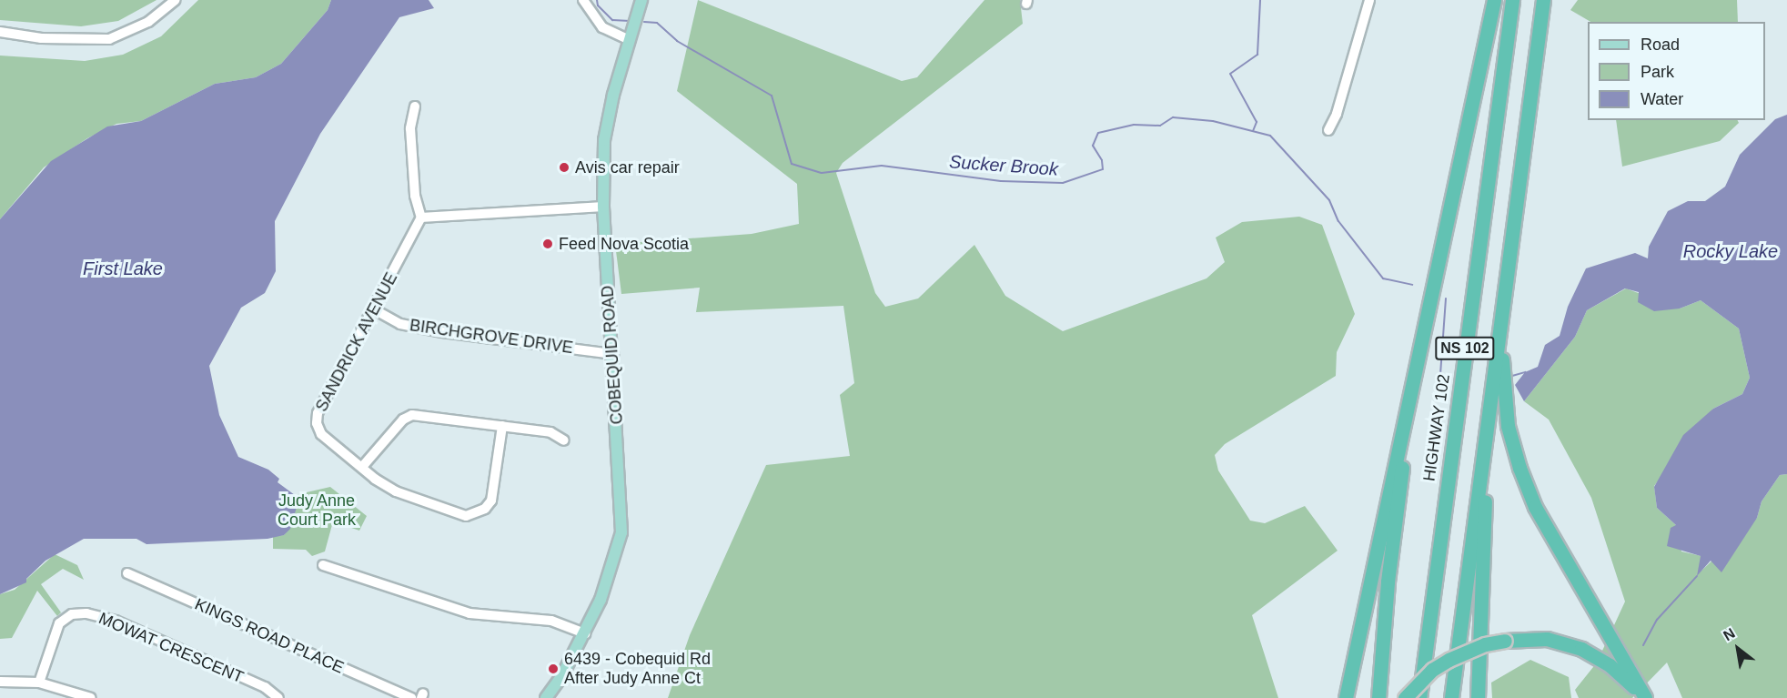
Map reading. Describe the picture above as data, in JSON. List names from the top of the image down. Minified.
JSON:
{"streets":{"highway":["NS 102","HIGHWAY 102"],"main road":["COBEQUID ROAD"],"street":["BIRCHGROVE DRIVE","SANDRICK AVENUE","KINGS ROAD PLACE","MOWAT CRESCENT"]},"crossings":[["BIRCHGROVE DRIVE","SANDRICK AVENUE"],["BIRCHGROVE DRIVE","COBEQUID ROAD"]],"water":["Sucker Brook","Rocky Lake","First Lake"],"parks":["Judy Anne Court Park"],"places":["Avis car repair","Feed Nova Scotia","6439 - Cobequid Rd After Judy Anne Ct"],"legend":["Road","Park","Water"],"north":"top left"}
